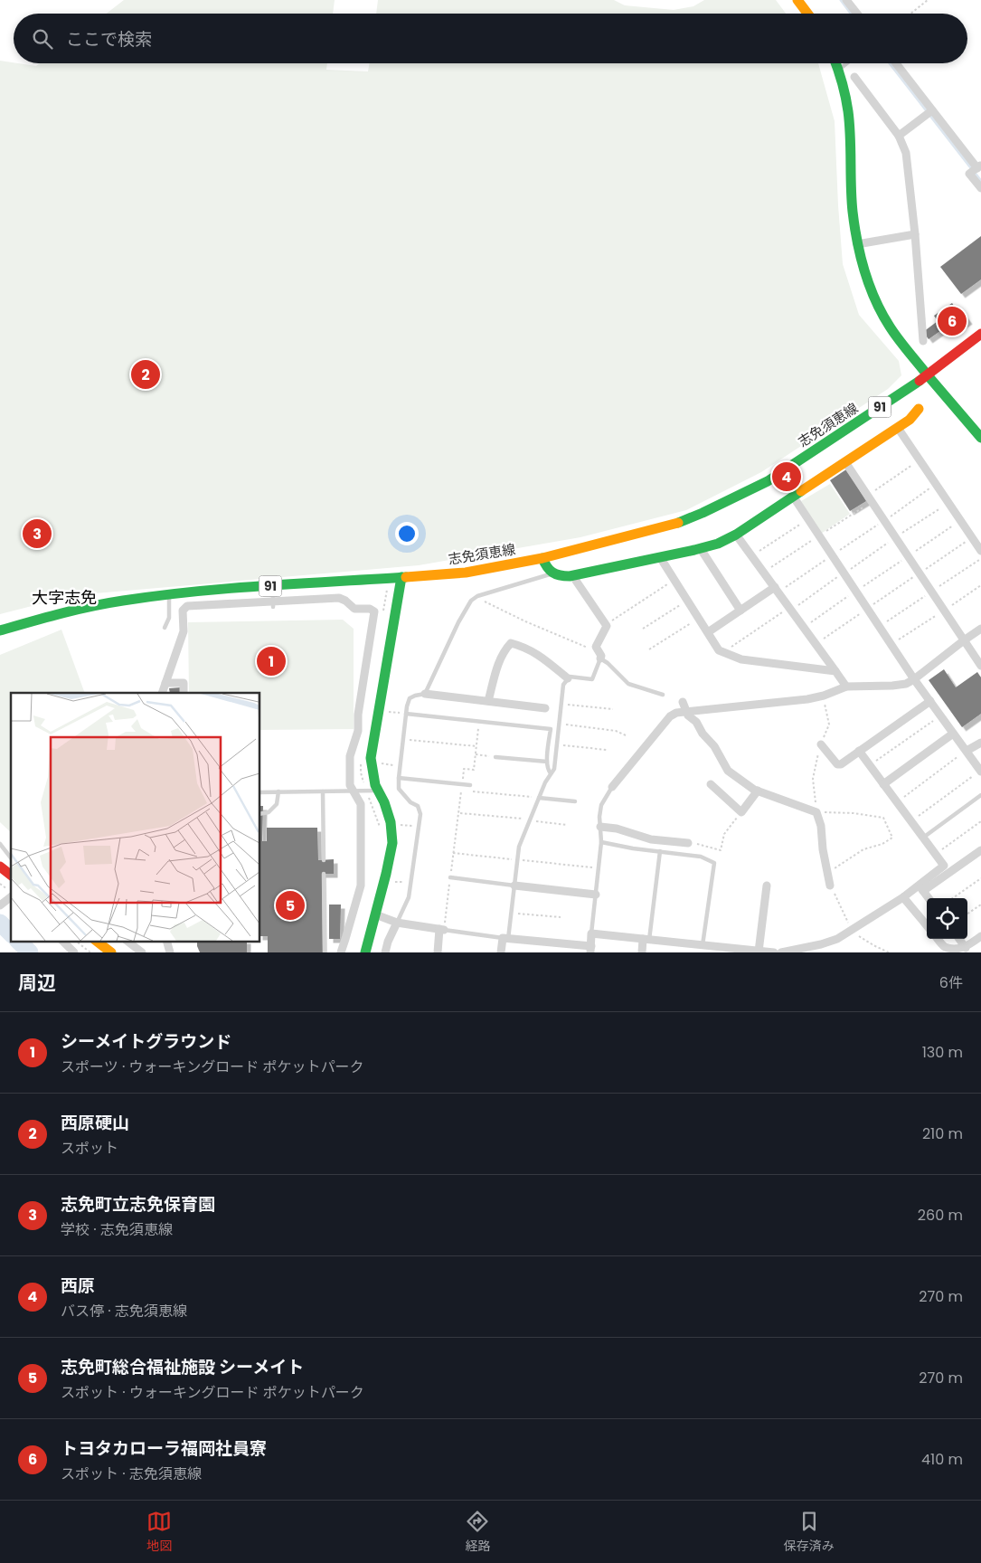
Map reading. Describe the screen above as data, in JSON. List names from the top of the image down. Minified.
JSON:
{"streets":{"street":["91","志免須恵線"]},"districts":["大字志免"],"page":{"search":"ここで検索","pins":["6","2","4","3","1","5"],"heading":["周辺","6件"],"list":[{"mark":"1","name":"シーメイトグラウンド","note":"スポーツ · ウォーキングロード ポケットパーク","value":"130 m"},{"mark":"2","name":"西原硬山","note":"スポット","value":"210 m"},{"mark":"3","name":"志免町立志免保育園","note":"学校 · 志免須恵線","value":"260 m"},{"mark":"4","name":"西原","note":"バス停 · 志免須恵線","value":"270 m"},{"mark":"5","name":"志免町総合福祉施設 シーメイト","note":"スポット · ウォーキングロード ポケットパーク","value":"270 m"},{"mark":"6","name":"トヨタカローラ福岡社員寮","note":"スポット · 志免須恵線","value":"410 m"}],"nav":["地図","経路","保存済み"]}}
